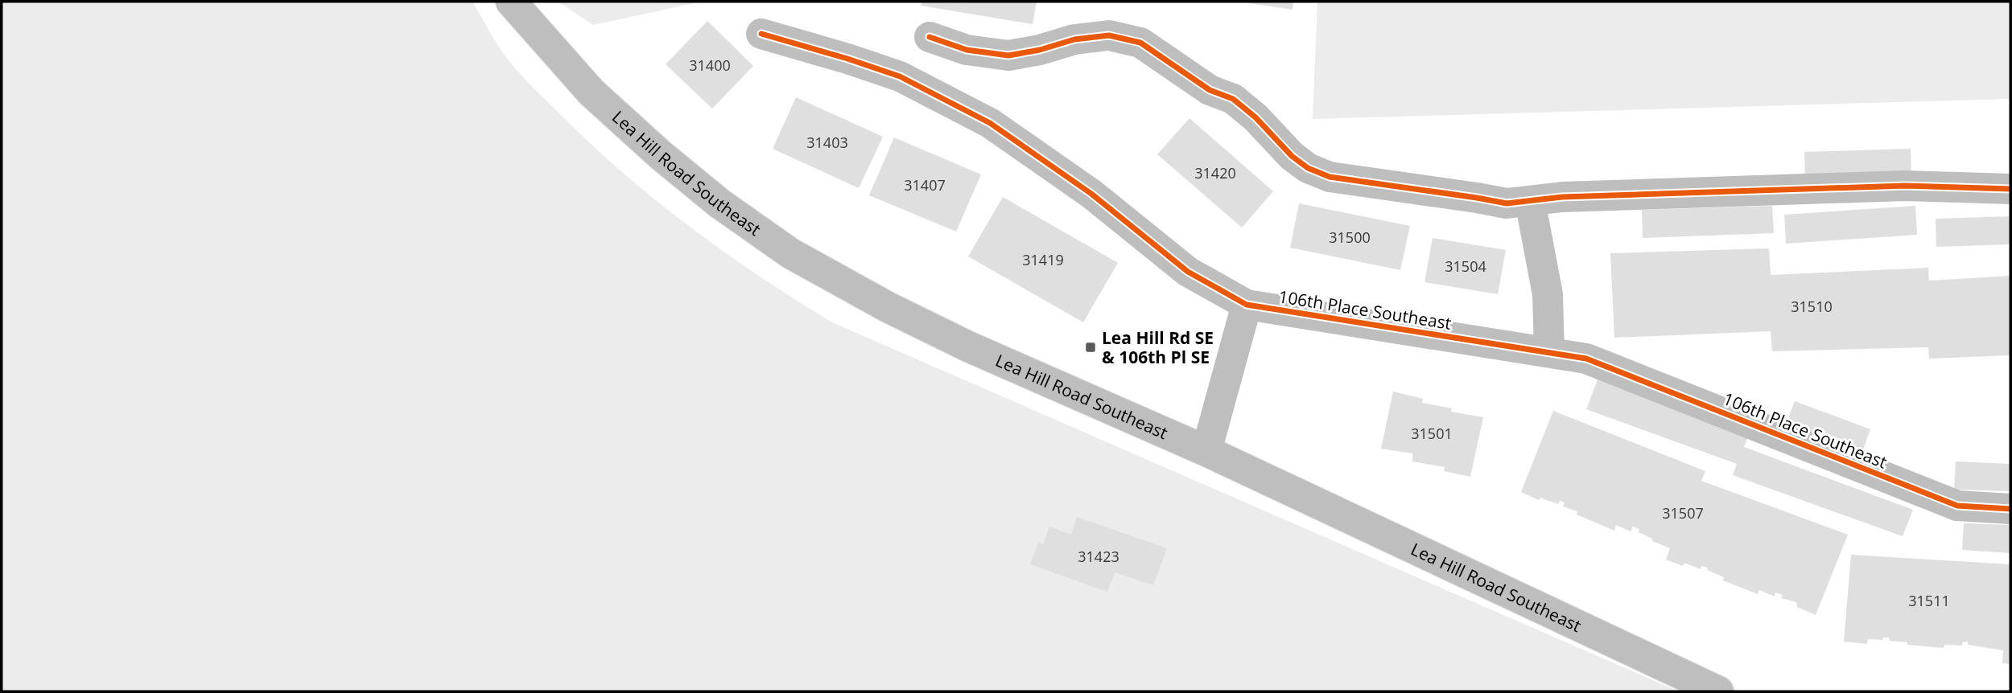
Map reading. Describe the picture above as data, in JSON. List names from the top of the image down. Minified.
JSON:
{"streets":{"street":["Lea Hill Road Southeast","106th Place Southeast"]},"places":{"transit":["Lea Hill Rd SE & 106th Pl SE"]},"house_numbers":["31400","31403","31420","31407","31500","31419","31504","31510","31501","31507","31423","31511"]}
